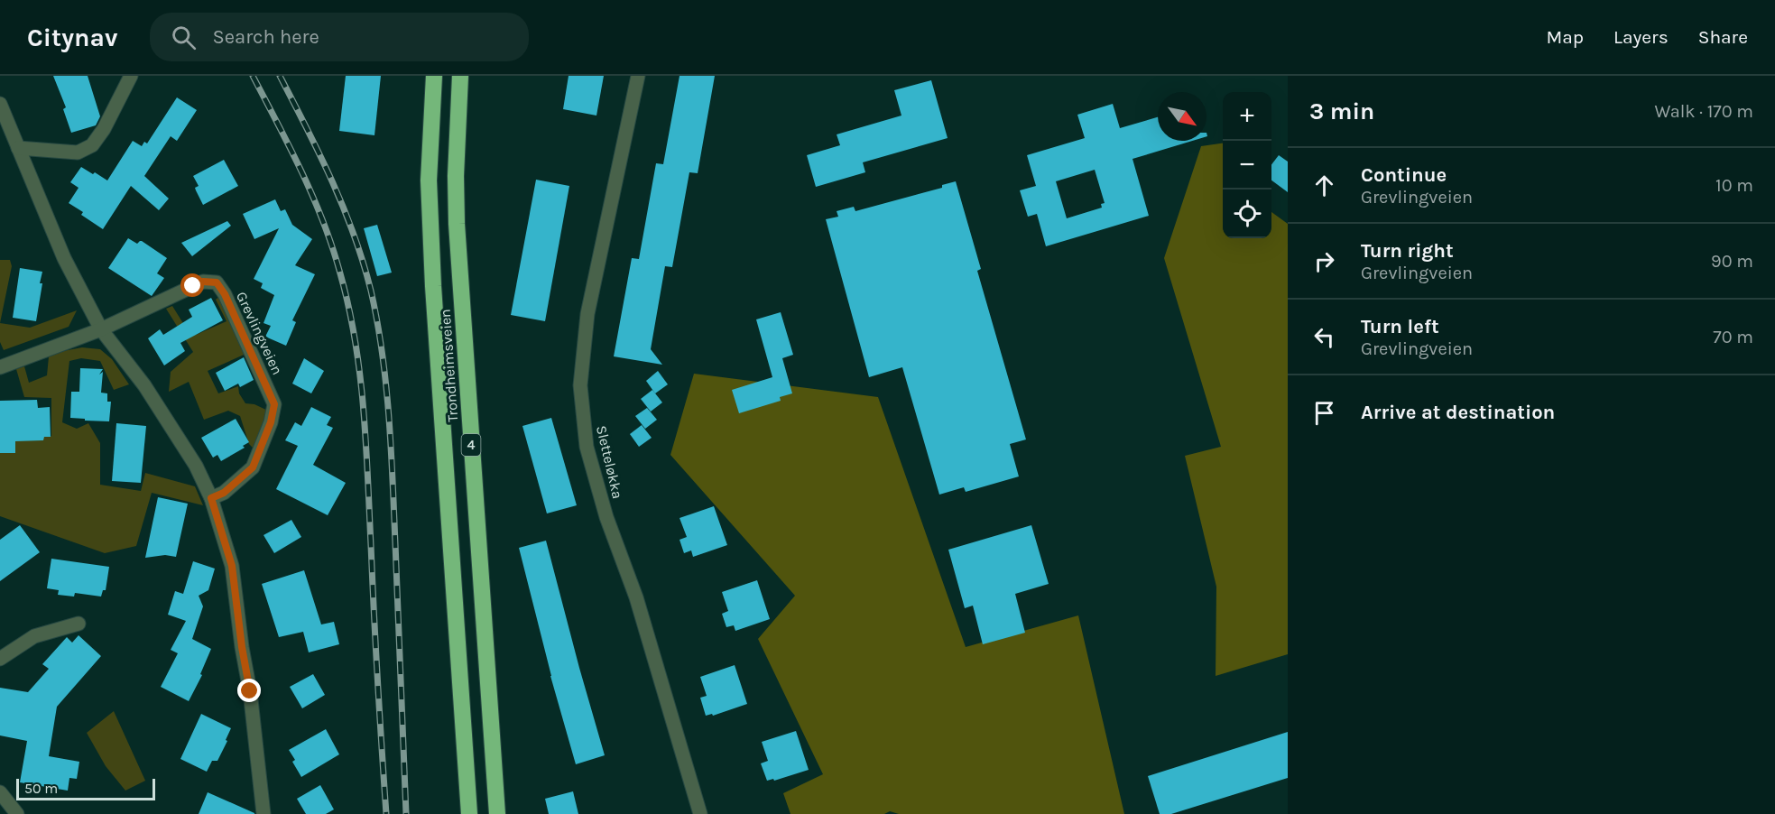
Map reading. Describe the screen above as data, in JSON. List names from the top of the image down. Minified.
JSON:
{"streets":{"highway":["Trondheimsveien","4"],"street":["Grevlingveien","Sletteløkka"]},"scale_bar":"50 m","north":"bottom right","page":{"header":"Citynav","search":"Search here","nav":["Map","Layers","Share"],"heading":["3 min","Walk · 170 m"],"map_buttons":["+","−"],"list":[["Continue","Grevlingveien","10 m"],["Turn right","Grevlingveien","90 m"],["Turn left","Grevlingveien","70 m"],"Arrive at destination"],"scale":"50 m"}}
